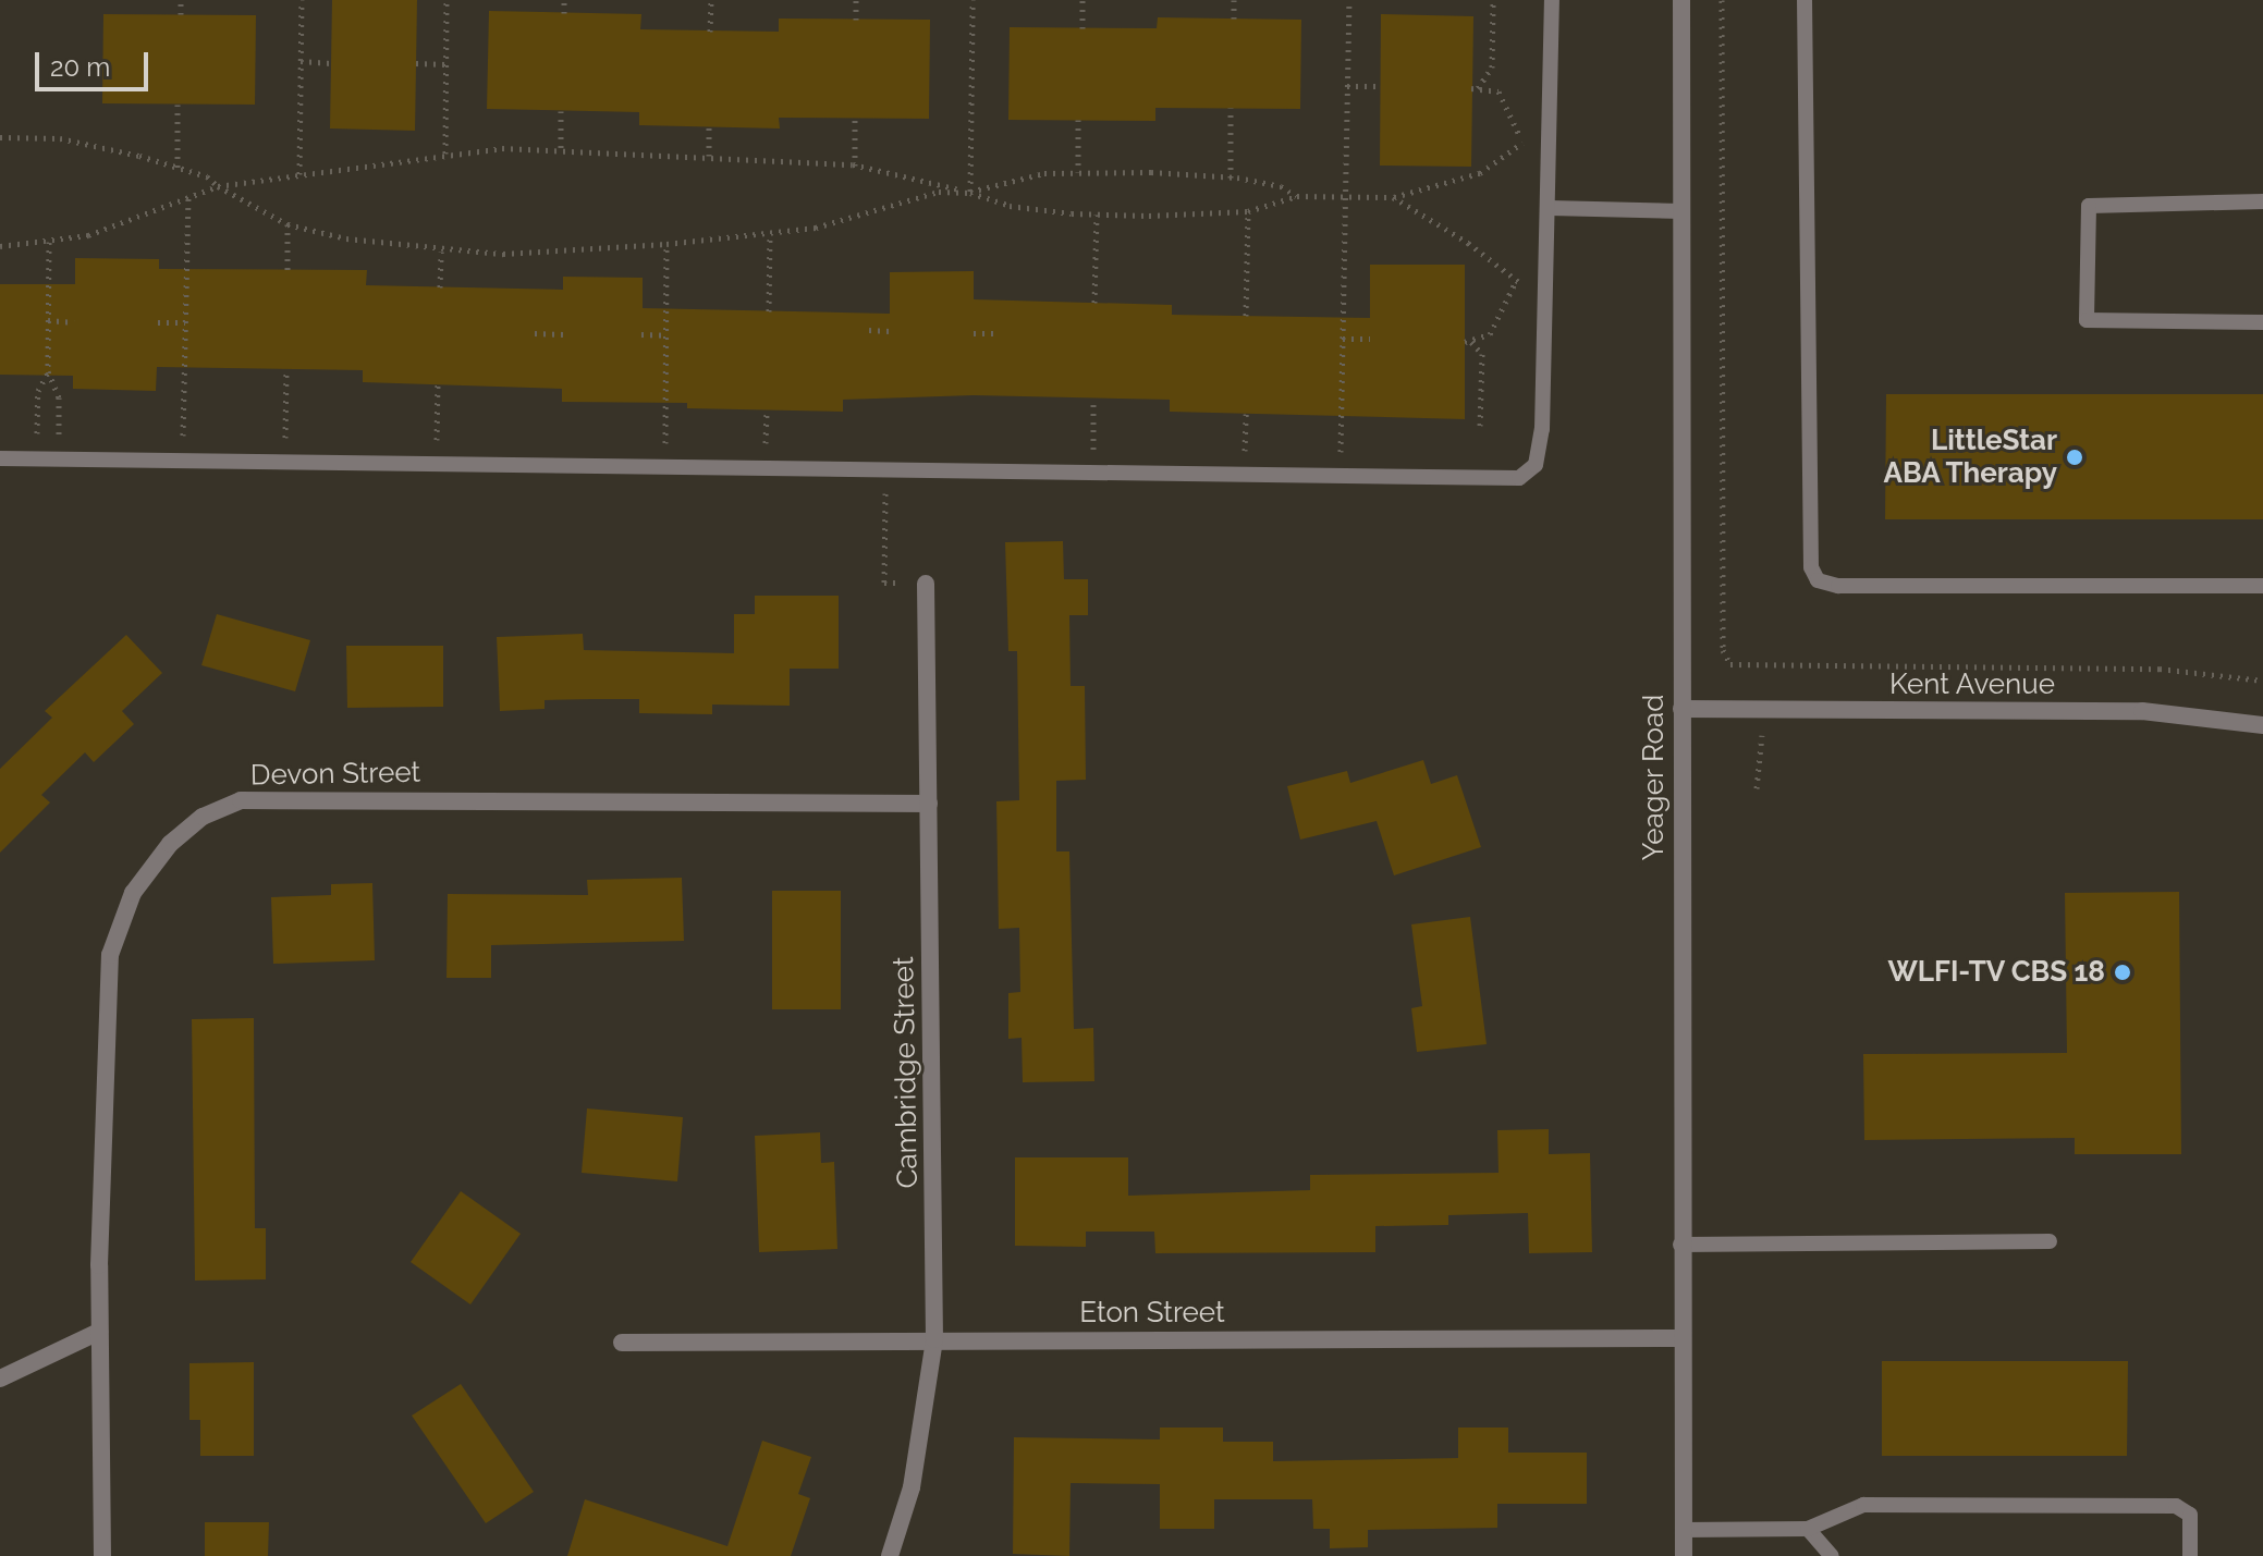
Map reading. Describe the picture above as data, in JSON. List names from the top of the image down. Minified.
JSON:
{"streets":{"street":["Kent Avenue","Devon Street","Yeager Road","Cambridge Street","Eton Street"]},"crossings":[["Kent Avenue","Yeager Road"],["Devon Street","Cambridge Street"],["Yeager Road","Eton Street"],["Cambridge Street","Eton Street"]],"places":["LittleStar ABA Therapy","WLFI-TV CBS 18"],"scale_bar":"20 m"}
